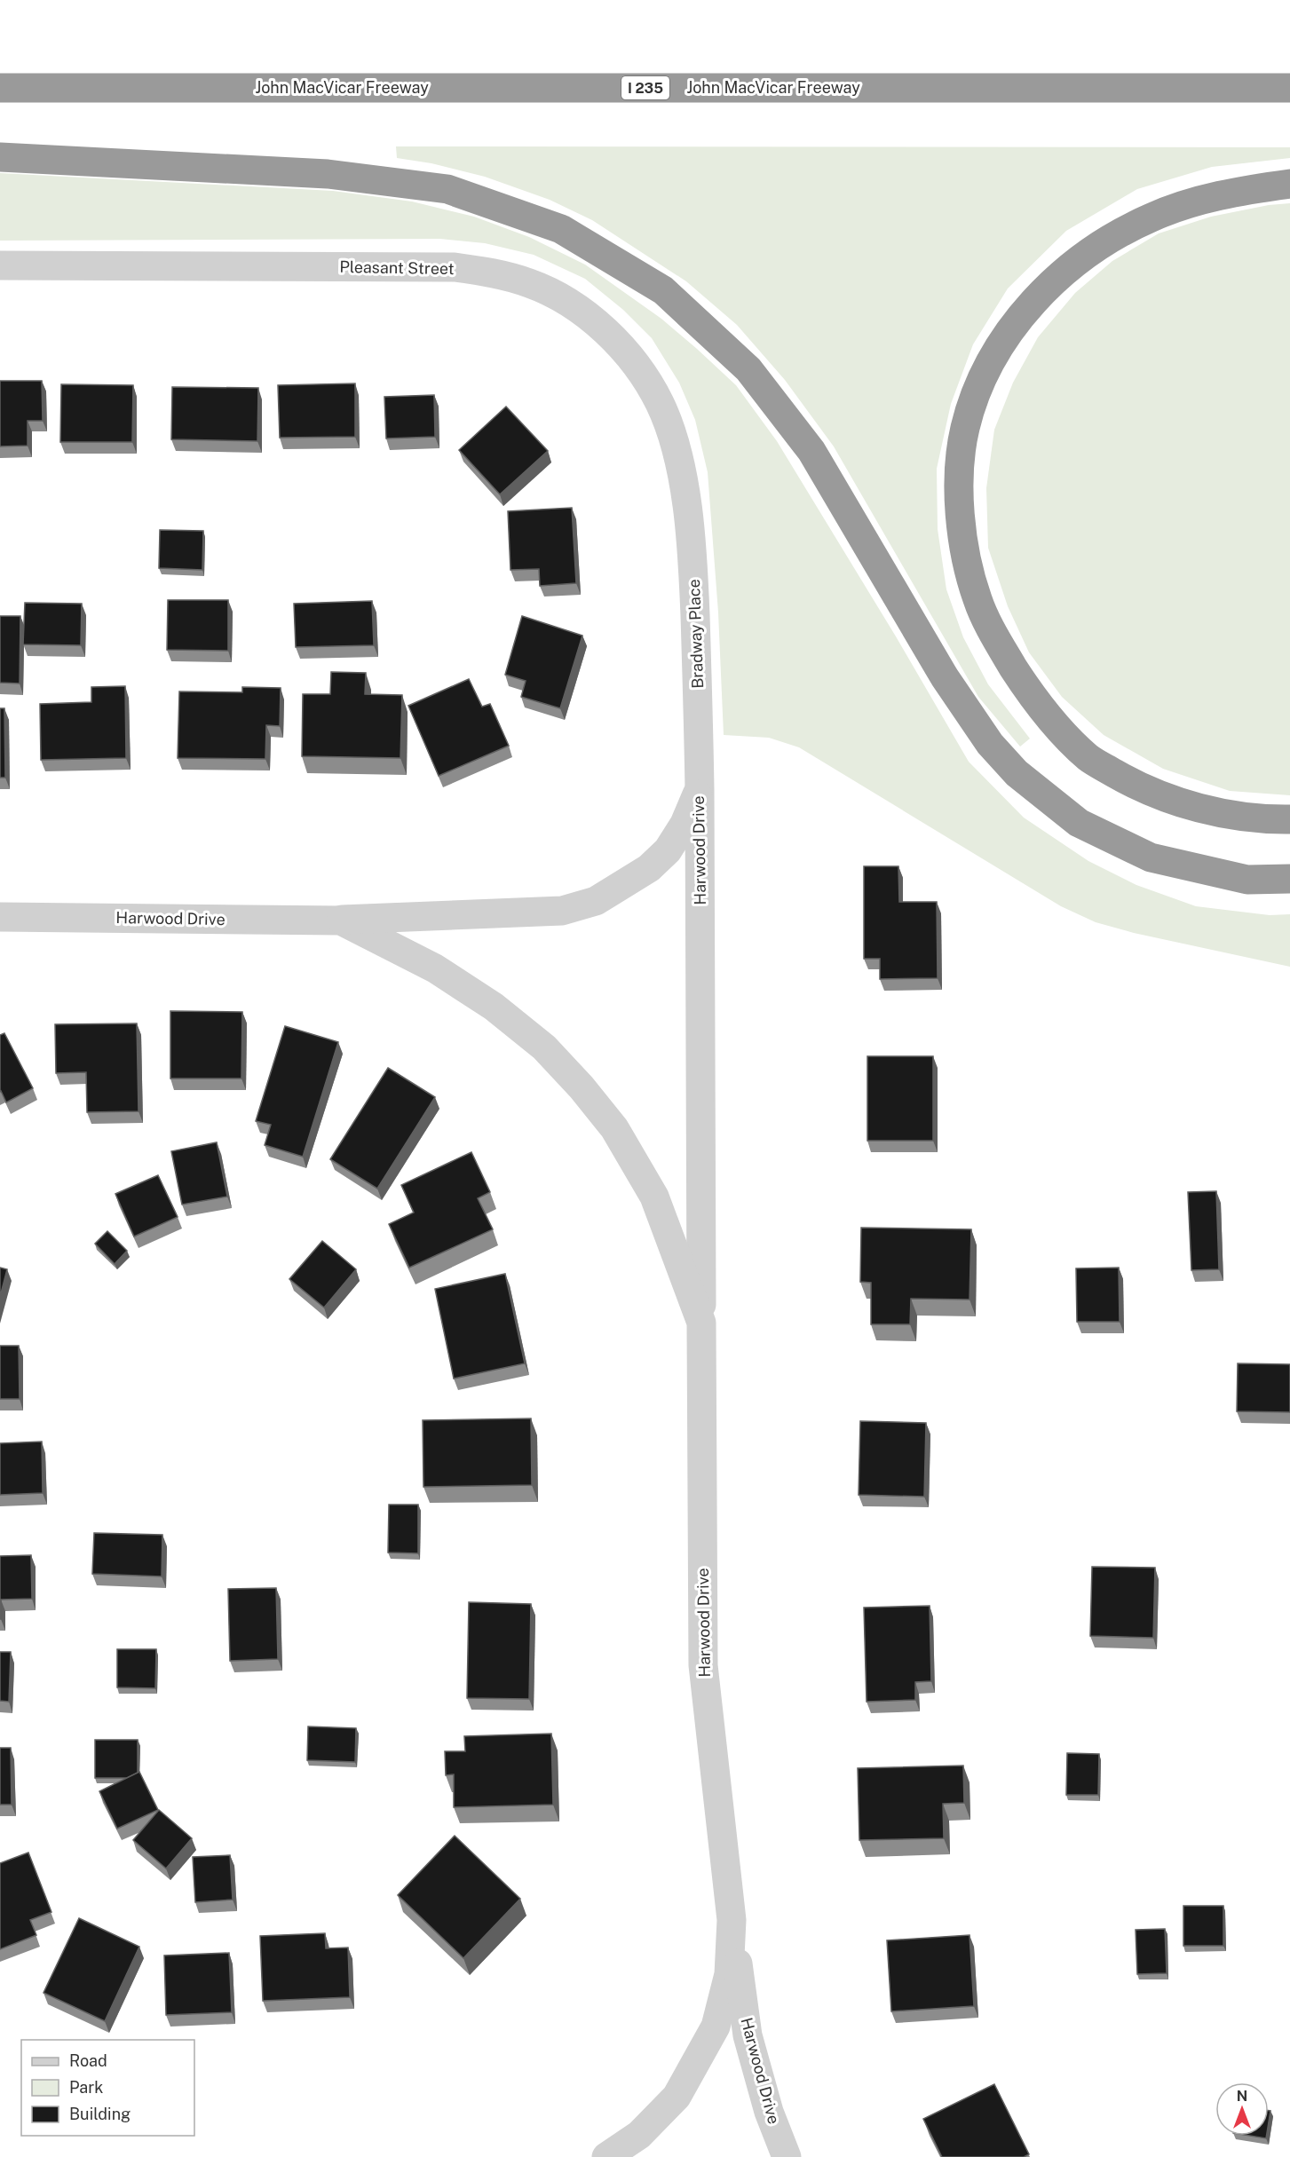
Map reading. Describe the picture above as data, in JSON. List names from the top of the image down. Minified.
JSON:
{"streets":{"highway":["John MacVicar Freeway","I 235"],"street":["Pleasant Street","Bradway Place","Harwood Drive"]},"crossings":[["Pleasant Street","Bradway Place"],["Bradway Place","Harwood Drive"]],"legend":["Road","Park","Building"],"north":"top"}
